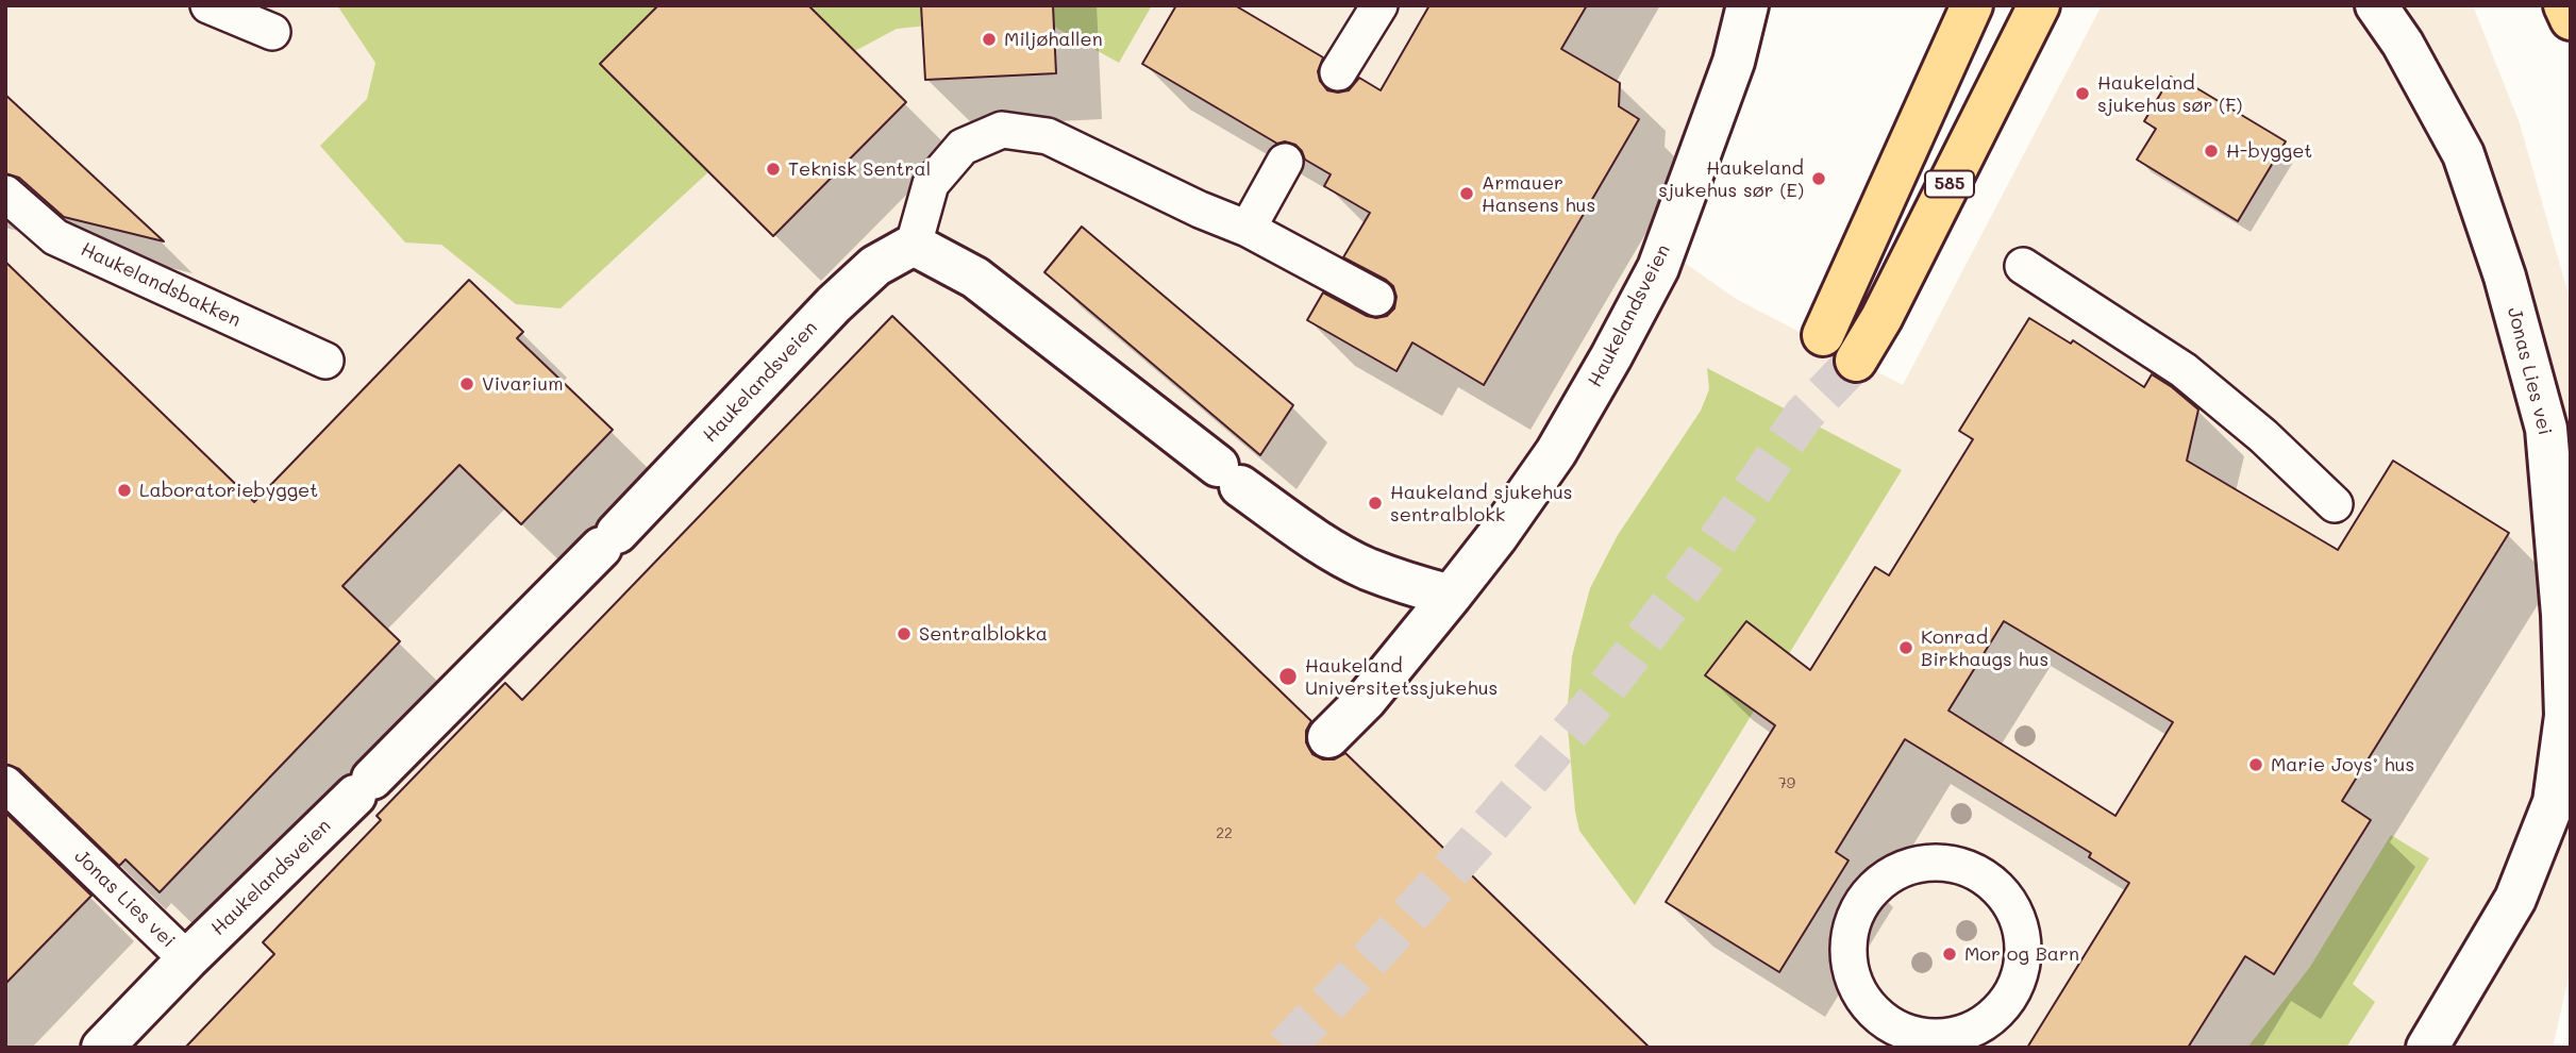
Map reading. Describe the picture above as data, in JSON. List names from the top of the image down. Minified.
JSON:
{"streets":{"main road":["585"],"street":["Haukelandsveien","Jonas Lies vei"],"lane":["Haukelandsbakken"]},"crossings":[["Haukelandsveien","Jonas Lies vei"]],"places":["Miljøhallen","Haukeland sjukehus sør (F)","H-bygget","Teknisk Sentral","Haukeland sjukehus sør (E)","Armauer Hansens hus","Vivarium","Laboratoriebygget","Haukeland sjukehus sentralblokk","Sentralblokka","Konrad Birkhaugs hus","Haukeland Universitetssjukehus","Marie Joys’ hus","Mor og Barn"],"house_numbers":["79","22"]}
